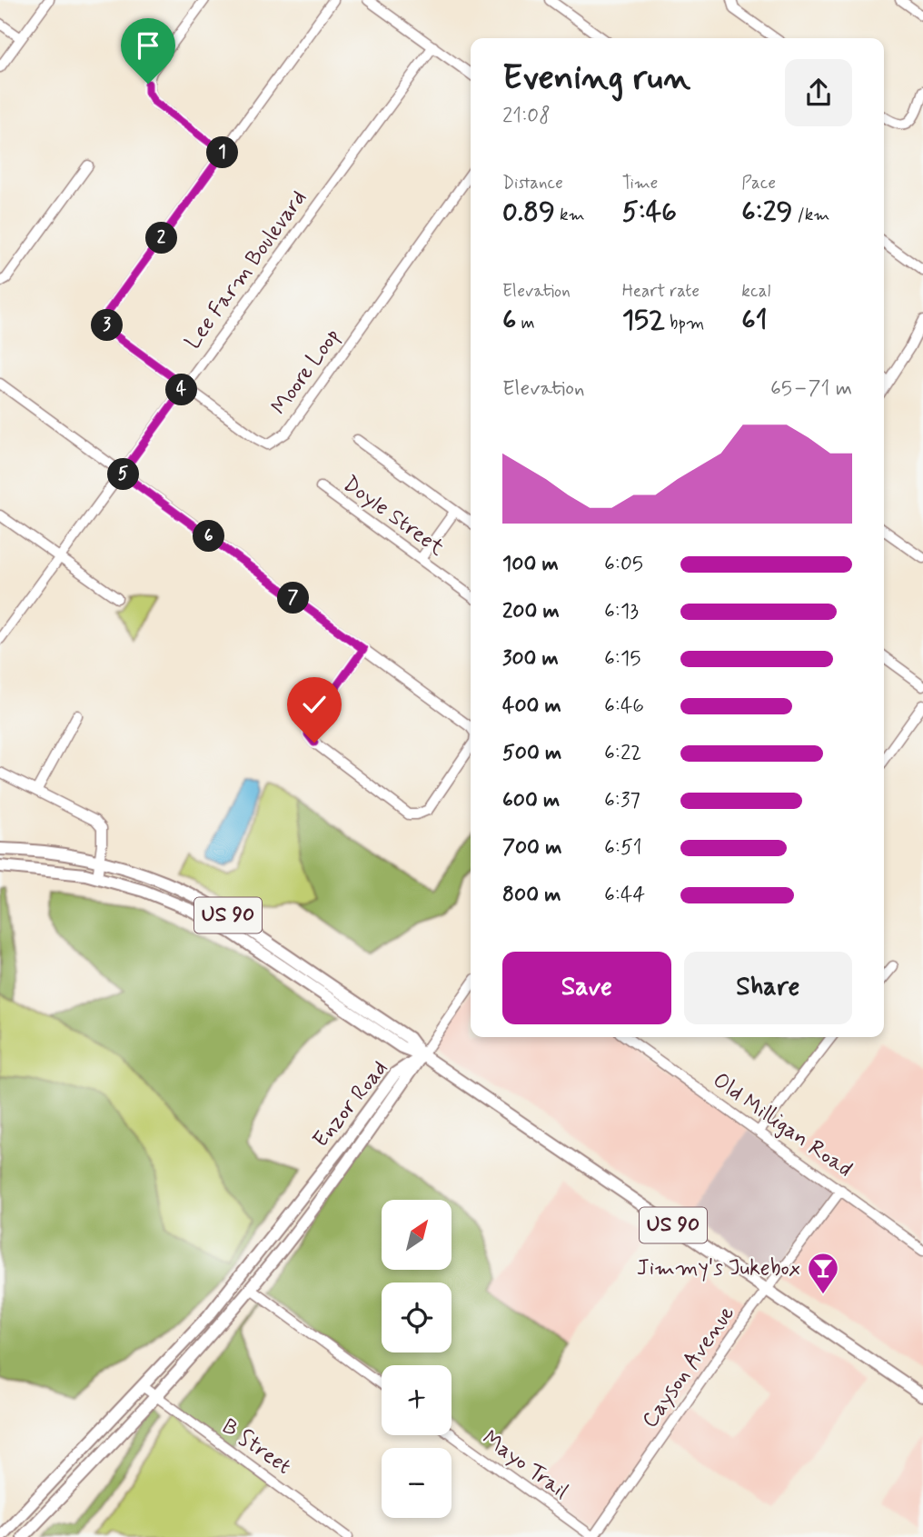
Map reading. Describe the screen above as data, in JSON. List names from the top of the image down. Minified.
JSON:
{"streets":{"main road":["US 90","Enzor Road"],"street":["Lee Farm Boulevard","Moore Loop","Doyle Street","Old Milligan Road","Cayson Avenue","B Street","Mayo Trail"]},"crossings":[["Lee Farm Boulevard","Moore Loop"],["US 90","Enzor Road"],["US 90","Cayson Avenue"],["Enzor Road","B Street"],["Old Milligan Road","Cayson Avenue"],["Cayson Avenue","Mayo Trail"]],"places":{"bar":["Jimmy's Jukebox"]},"north":"top right","page":{"heading":["Evening run","21:08"],"pins":["1","2","3","4","5","6","7"],"stats":[["Distance","0.89 km"],["Time","5:46"],["Pace","6:29 /km"],["Elevation","6 m"],["Heart rate","152 bpm"],["kcal","61"]],"chart":["Elevation","65–71 m"],"list":[{"name":"100 m","note":"6:05"},{"name":"200 m","note":"6:13"},{"name":"300 m","note":"6:15"},{"name":"400 m","note":"6:46"},{"name":"500 m","note":"6:22"},{"name":"600 m","note":"6:37"},{"name":"700 m","note":"6:51"},{"name":"800 m","note":"6:44"}],"buttons":["Save","Share"],"map_buttons":["+","−"]}}
